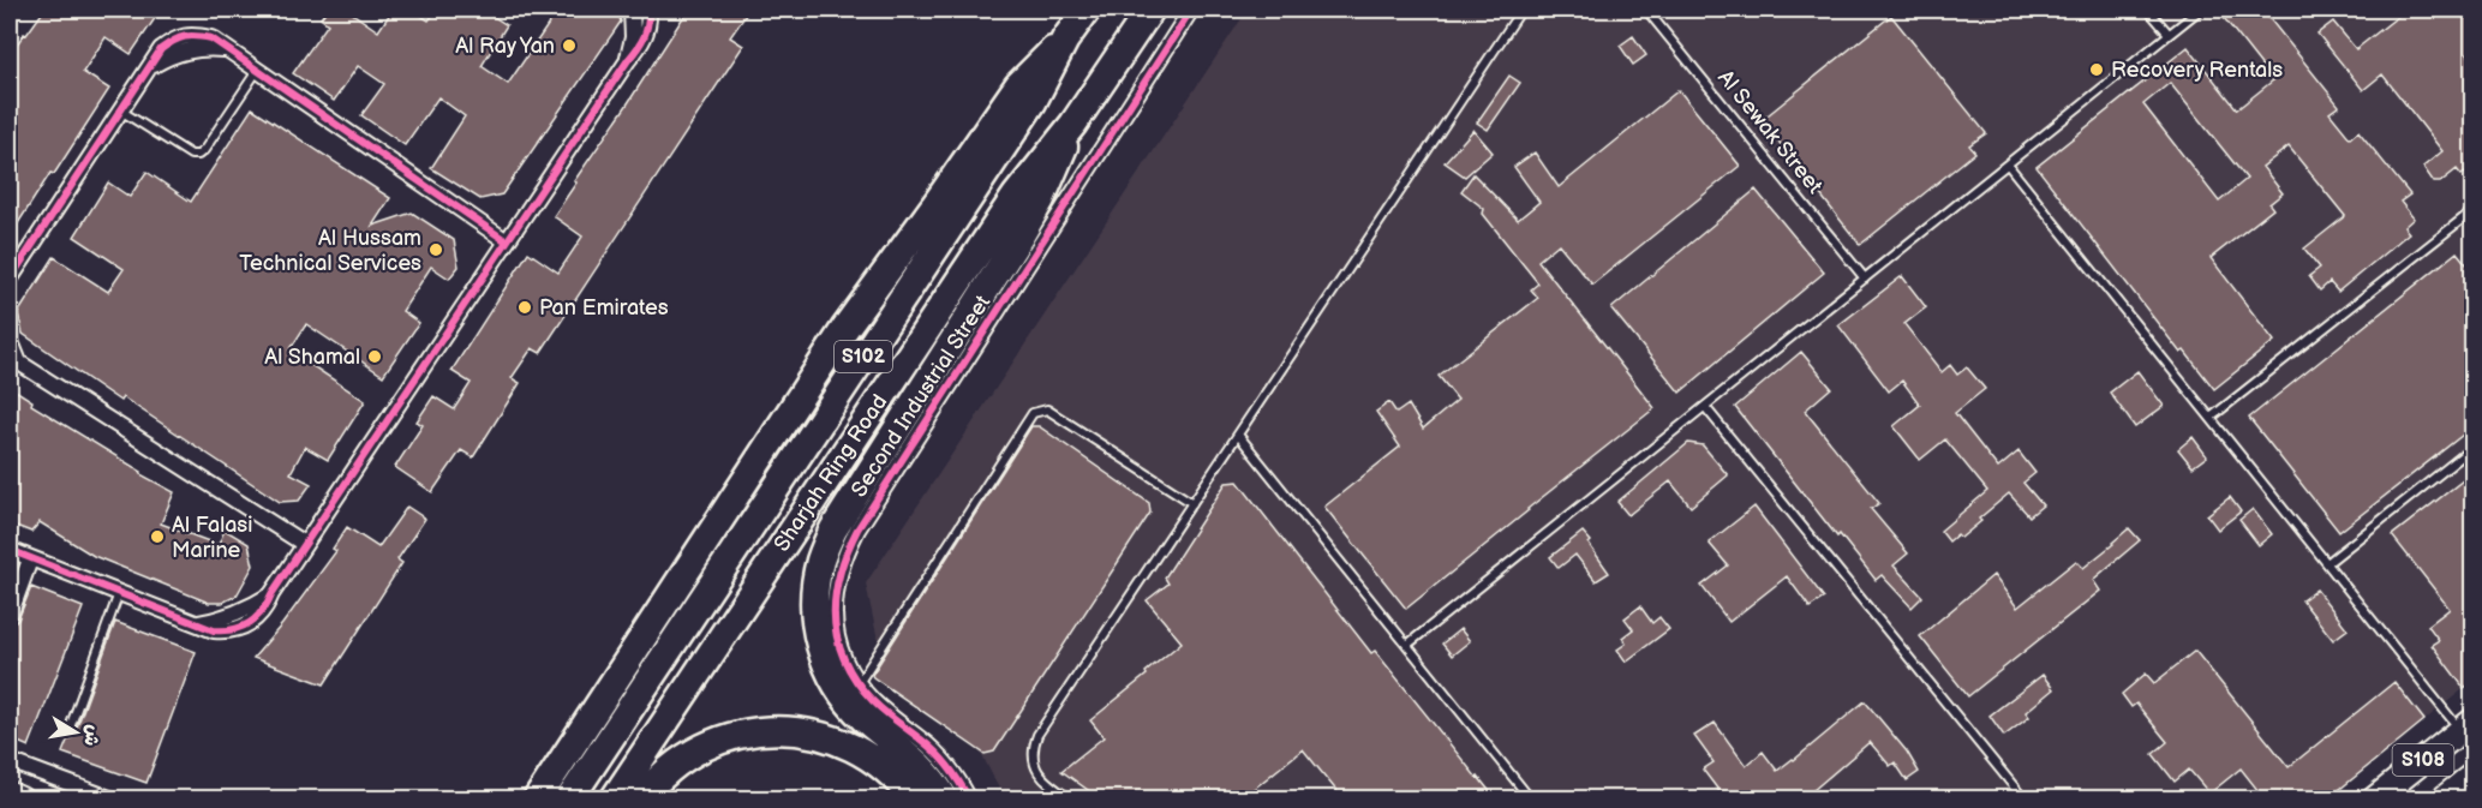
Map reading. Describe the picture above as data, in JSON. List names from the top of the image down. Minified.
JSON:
{"streets":{"highway":["S102","Sharjah Ring Road"],"main road":["S108"],"street":["Second Industrial Street"],"lane":["Al Sewak Street"]},"places":["Al Ray Yan","Recovery Rentals","Al Hussam Technical Services","Pan Emirates","Al Shamal","Al Falasi Marine"],"north":"right"}
